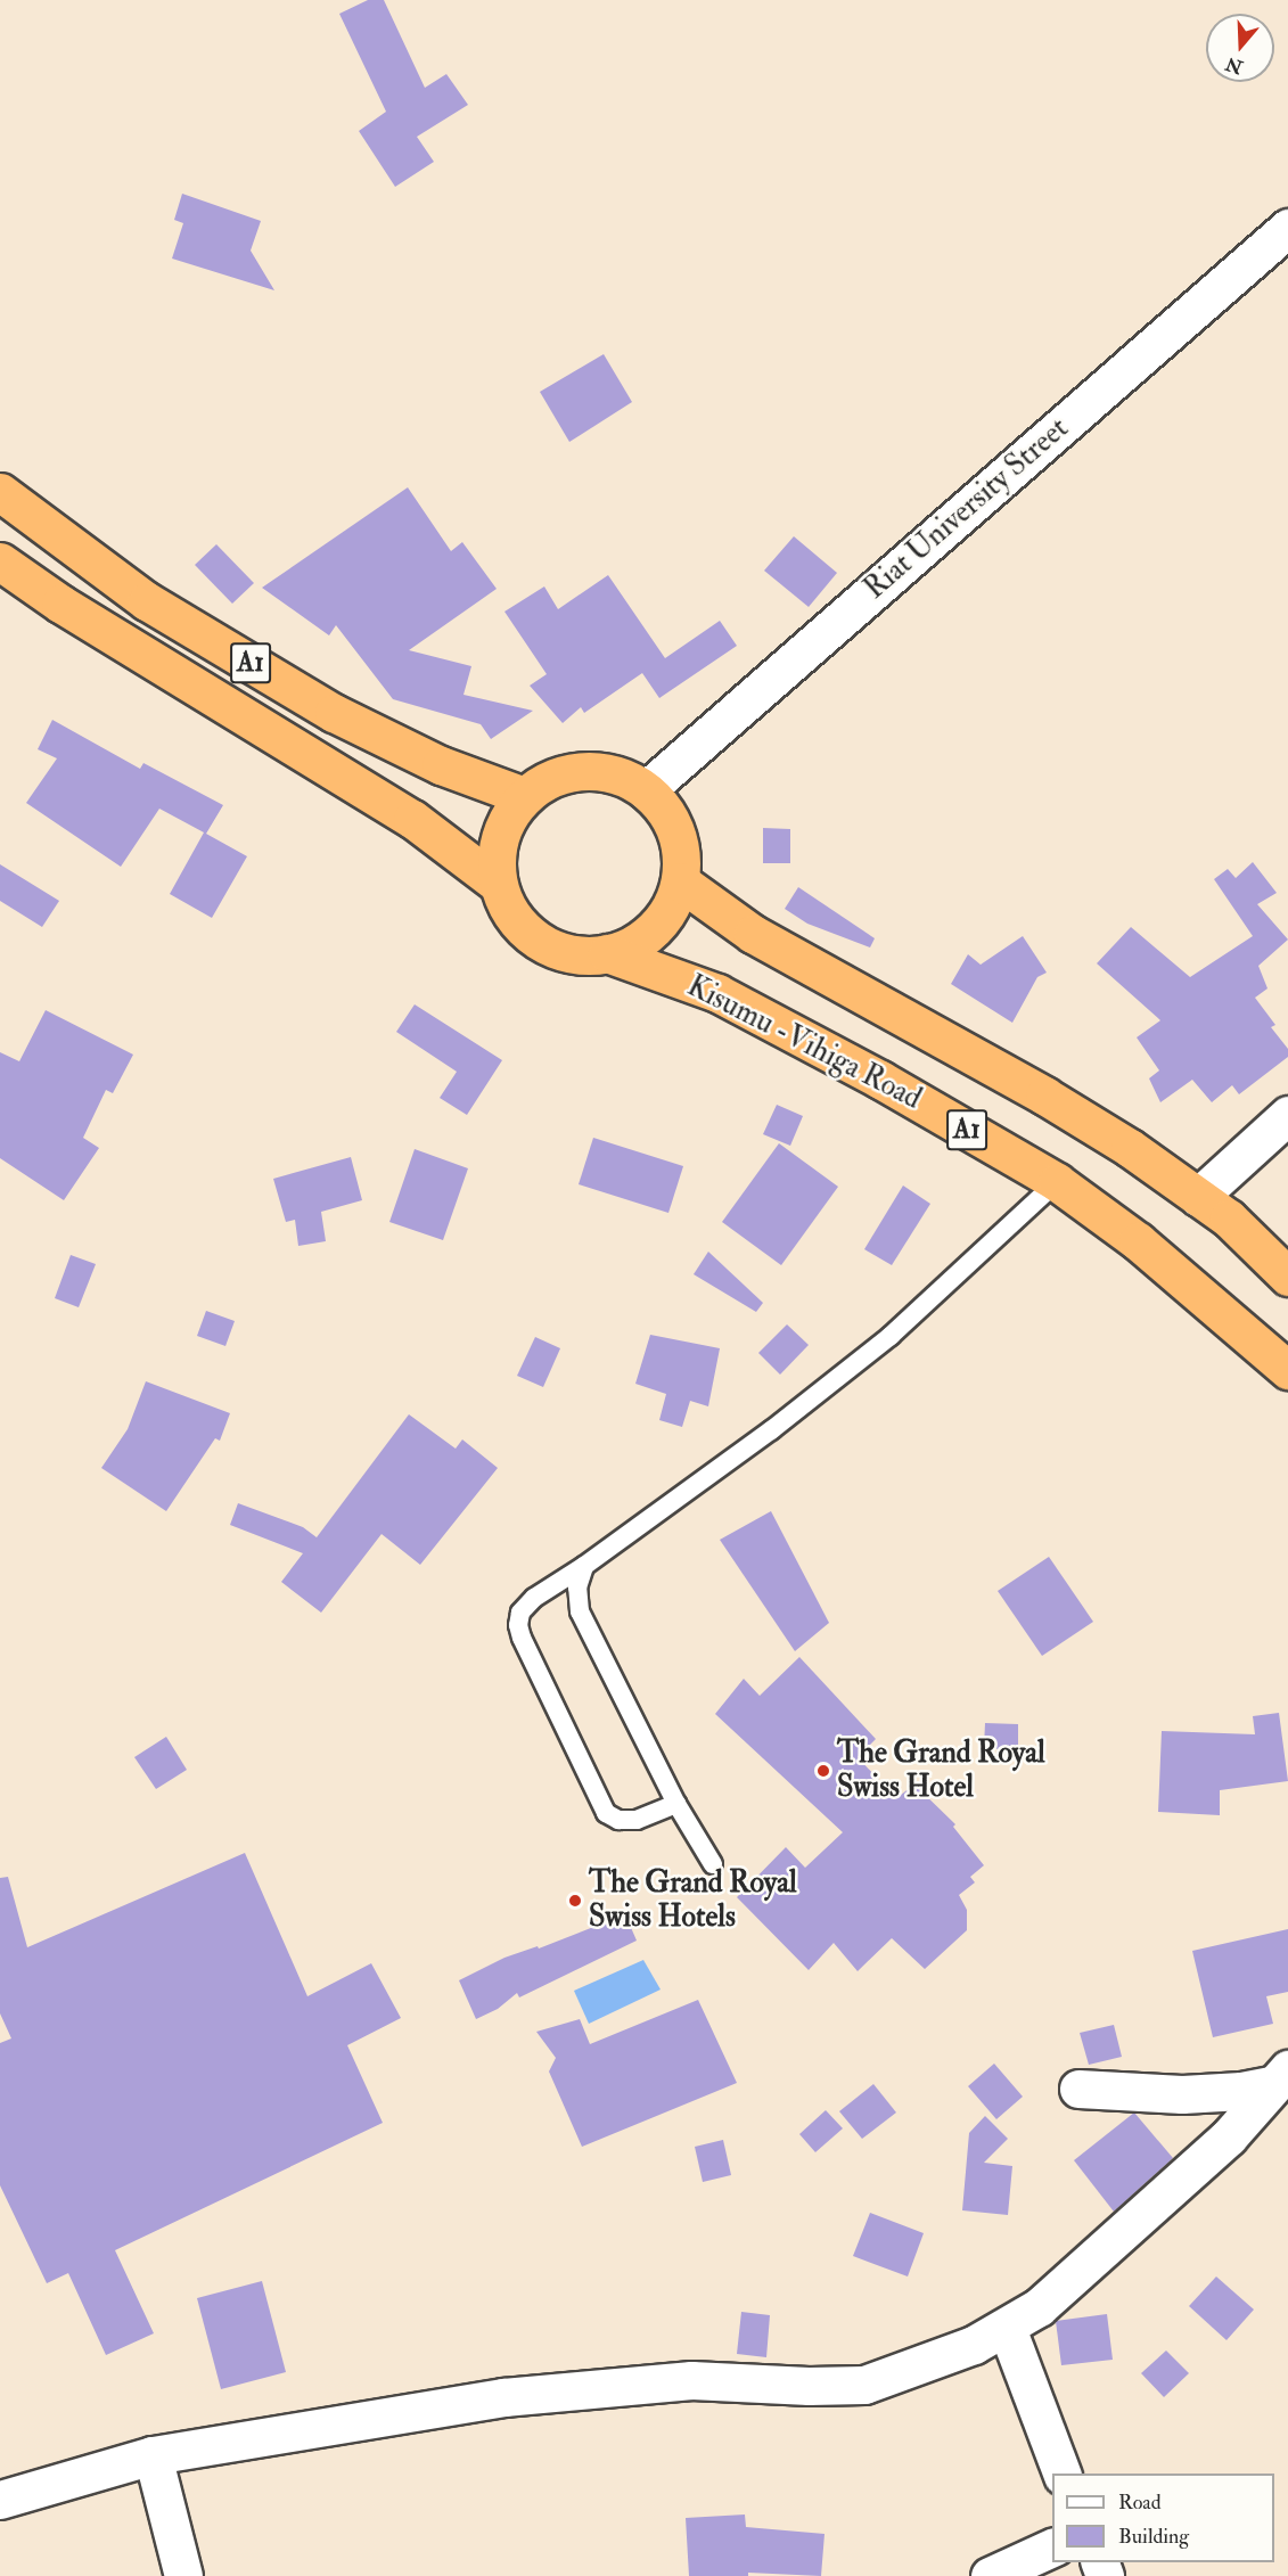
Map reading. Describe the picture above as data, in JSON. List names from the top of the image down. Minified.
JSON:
{"streets":{"highway":["A1","Kisumu -Vihiga Road"],"street":["Riat University Street"]},"crossings":[["Riat University Street","A1"],["Riat University Street","Kisumu -Vihiga Road"],["A1","Kisumu -Vihiga Road"]],"places":["The Grand Royal Swiss Hotel","The Grand Royal Swiss Hotels"],"legend":["Road","Building"],"north":"bottom"}
